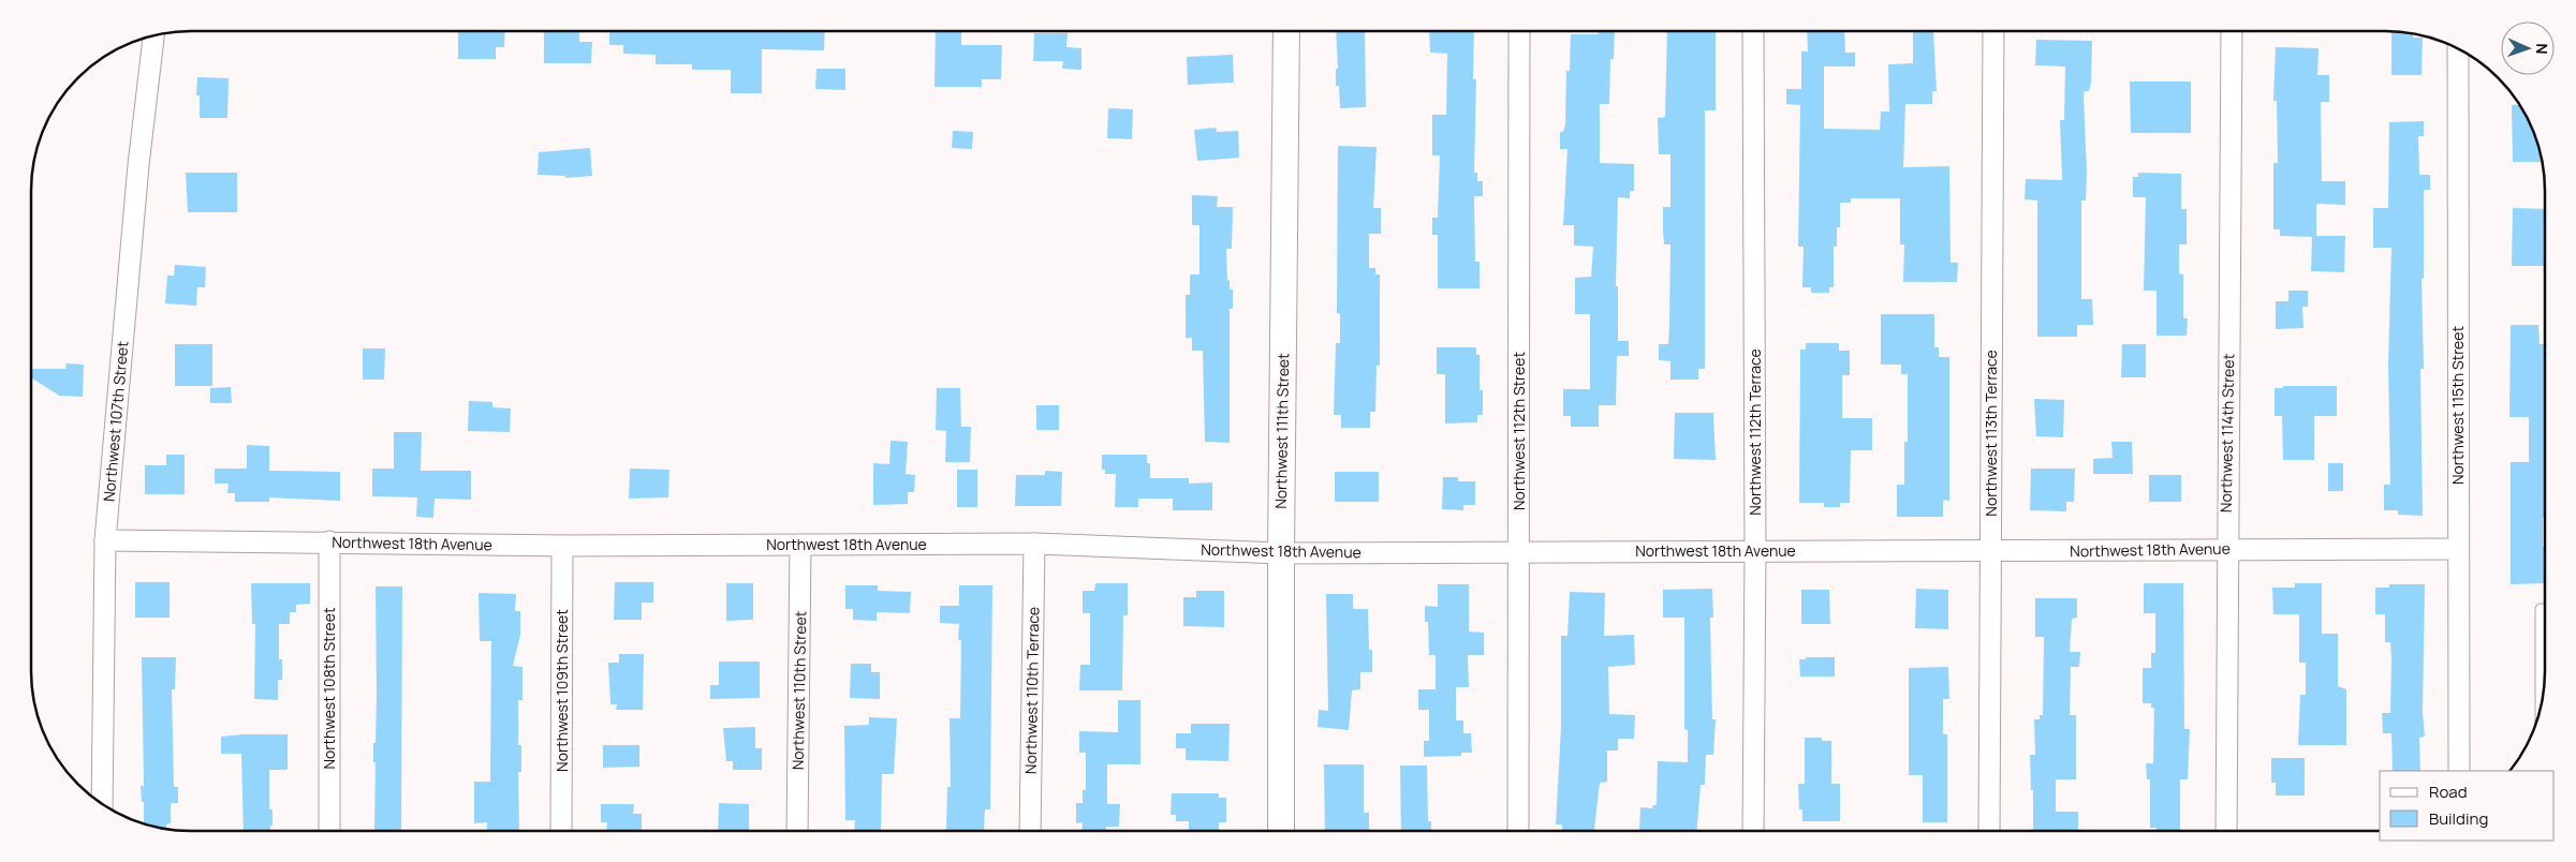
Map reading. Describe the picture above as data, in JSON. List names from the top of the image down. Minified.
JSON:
{"streets":{"street":["Northwest 115th Street","Northwest 107th Street","Northwest 111th Street","Northwest 112th Street","Northwest 112th Terrace","Northwest 113th Terrace","Northwest 114th Street","Northwest 18th Avenue","Northwest 108th Street","Northwest 109th Street","Northwest 110th Street","Northwest 110th Terrace"]},"crossings":[["Northwest 115th Street","Northwest 18th Avenue"],["Northwest 107th Street","Northwest 18th Avenue"],["Northwest 111th Street","Northwest 18th Avenue"],["Northwest 112th Street","Northwest 18th Avenue"],["Northwest 112th Terrace","Northwest 18th Avenue"],["Northwest 113th Terrace","Northwest 18th Avenue"],["Northwest 114th Street","Northwest 18th Avenue"],["Northwest 18th Avenue","Northwest 108th Street"],["Northwest 18th Avenue","Northwest 109th Street"],["Northwest 18th Avenue","Northwest 110th Street"],["Northwest 18th Avenue","Northwest 110th Terrace"]],"legend":["Road","Building"],"north":"right"}
